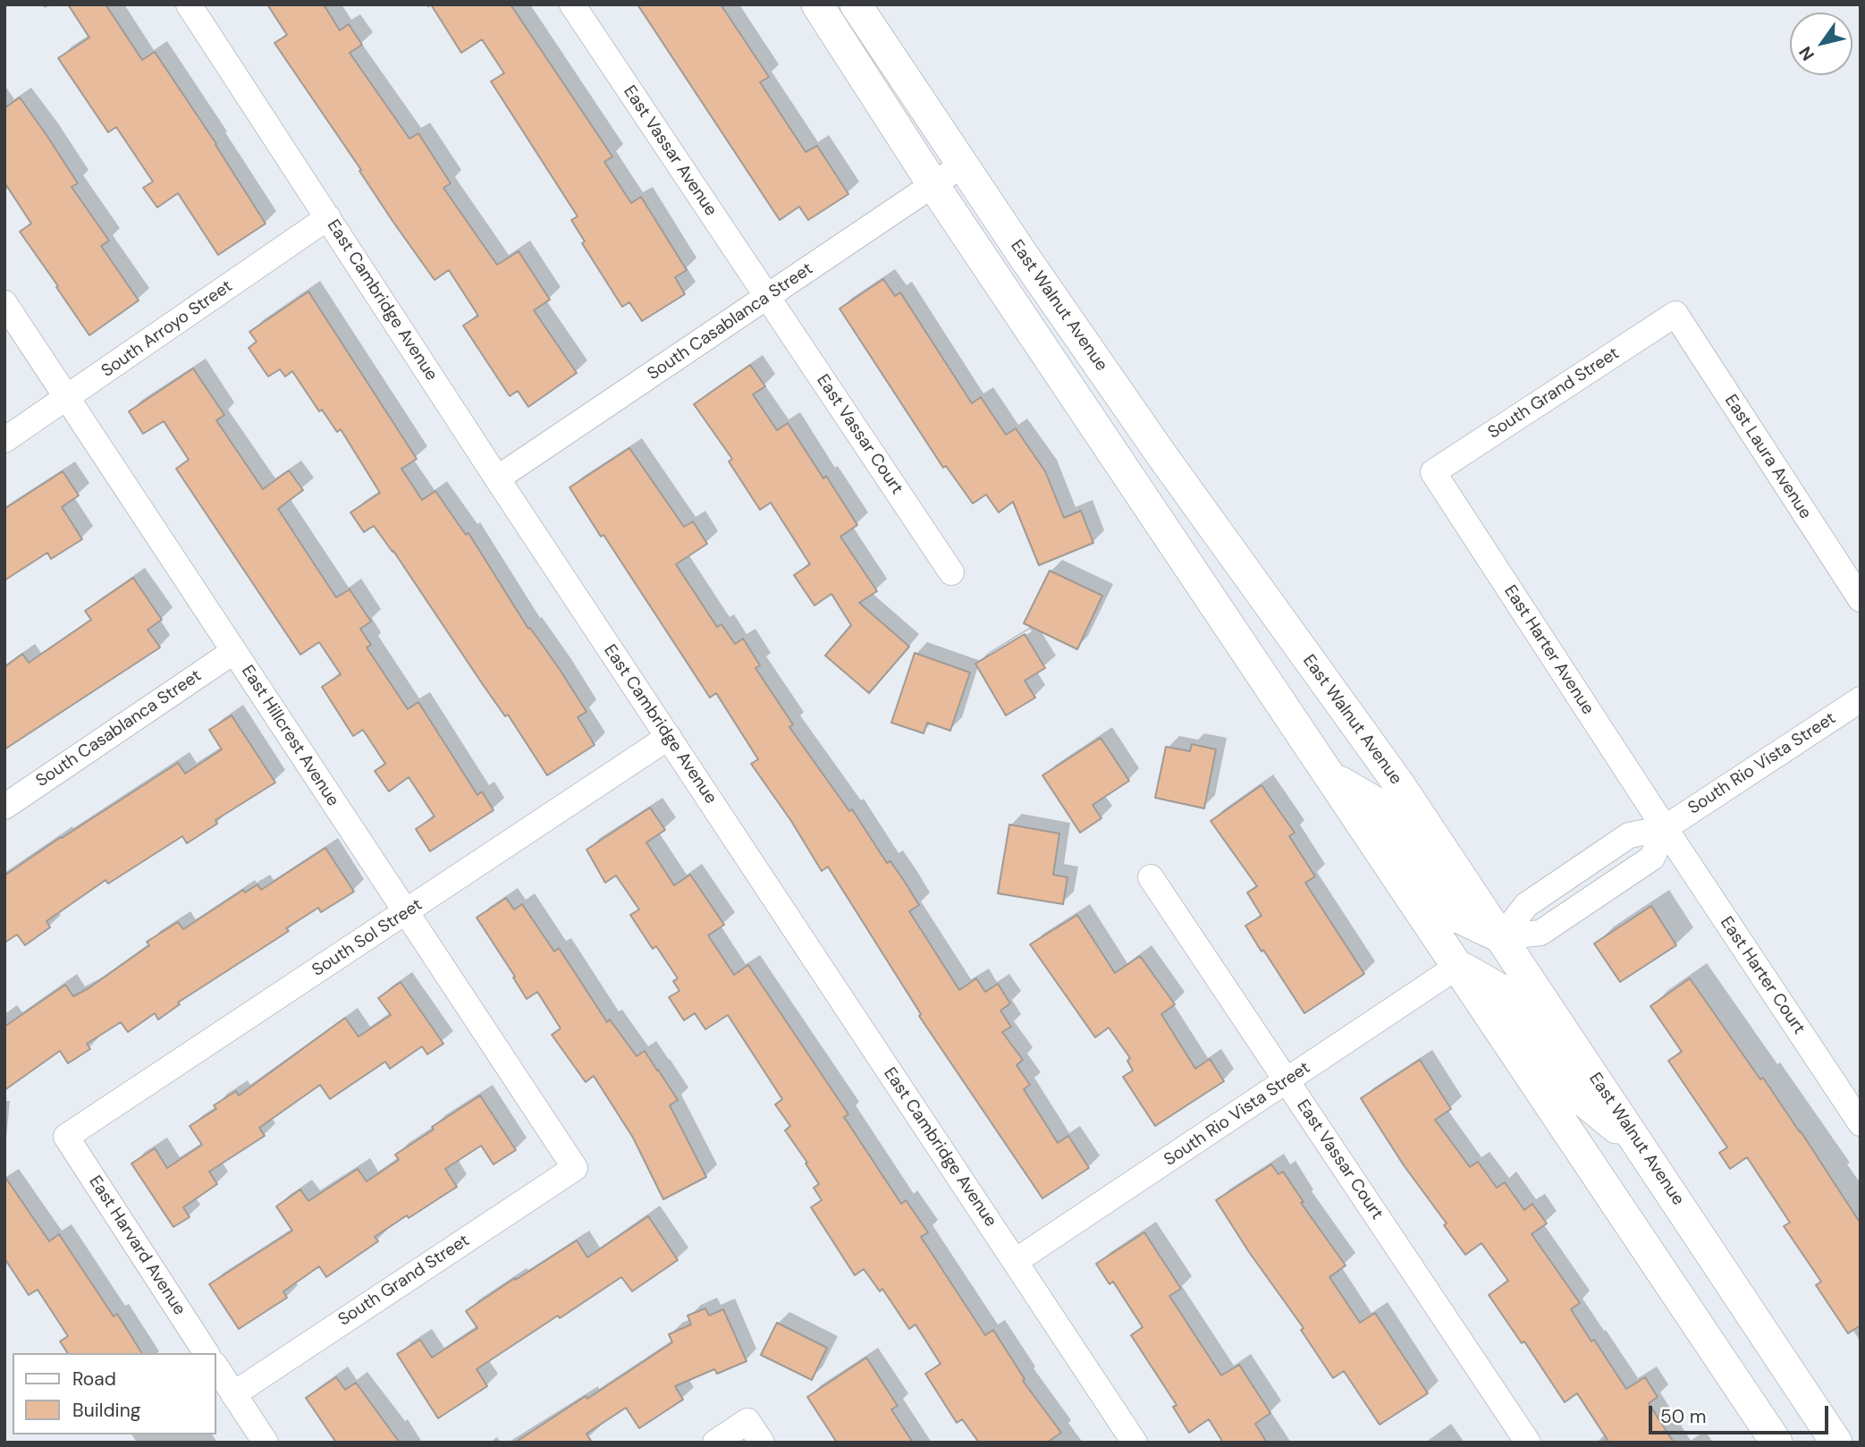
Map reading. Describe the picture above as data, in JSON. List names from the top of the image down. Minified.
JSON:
{"streets":{"main road":["East Walnut Avenue"],"street":["East Vassar Avenue","East Cambridge Avenue","South Casablanca Street","South Arroyo Street","South Grand Street","East Vassar Court","East Laura Avenue","East Harter Avenue","East Hillcrest Avenue","South Rio Vista Street","South Sol Street","East Harter Court","East Harvard Avenue"]},"crossings":[["East Vassar Avenue","South Casablanca Street"],["East Vassar Avenue","East Vassar Court"],["East Cambridge Avenue","South Casablanca Street"],["East Cambridge Avenue","South Arroyo Street"],["East Cambridge Avenue","South Rio Vista Street"],["East Cambridge Avenue","South Sol Street"],["East Walnut Avenue","South Casablanca Street"],["East Walnut Avenue","South Rio Vista Street"],["South Casablanca Street","East Vassar Court"],["South Casablanca Street","East Hillcrest Avenue"],["South Arroyo Street","East Hillcrest Avenue"],["South Grand Street","East Laura Avenue"],["South Grand Street","East Harter Avenue"],["South Grand Street","East Hillcrest Avenue"],["East Vassar Court","South Rio Vista Street"],["East Harter Avenue","South Rio Vista Street"],["East Harter Avenue","East Harter Court"],["East Hillcrest Avenue","South Sol Street"],["South Rio Vista Street","East Harter Court"],["South Sol Street","East Harvard Avenue"]],"legend":["Road","Building"],"scale_bar":"50 m","north":"bottom left"}
